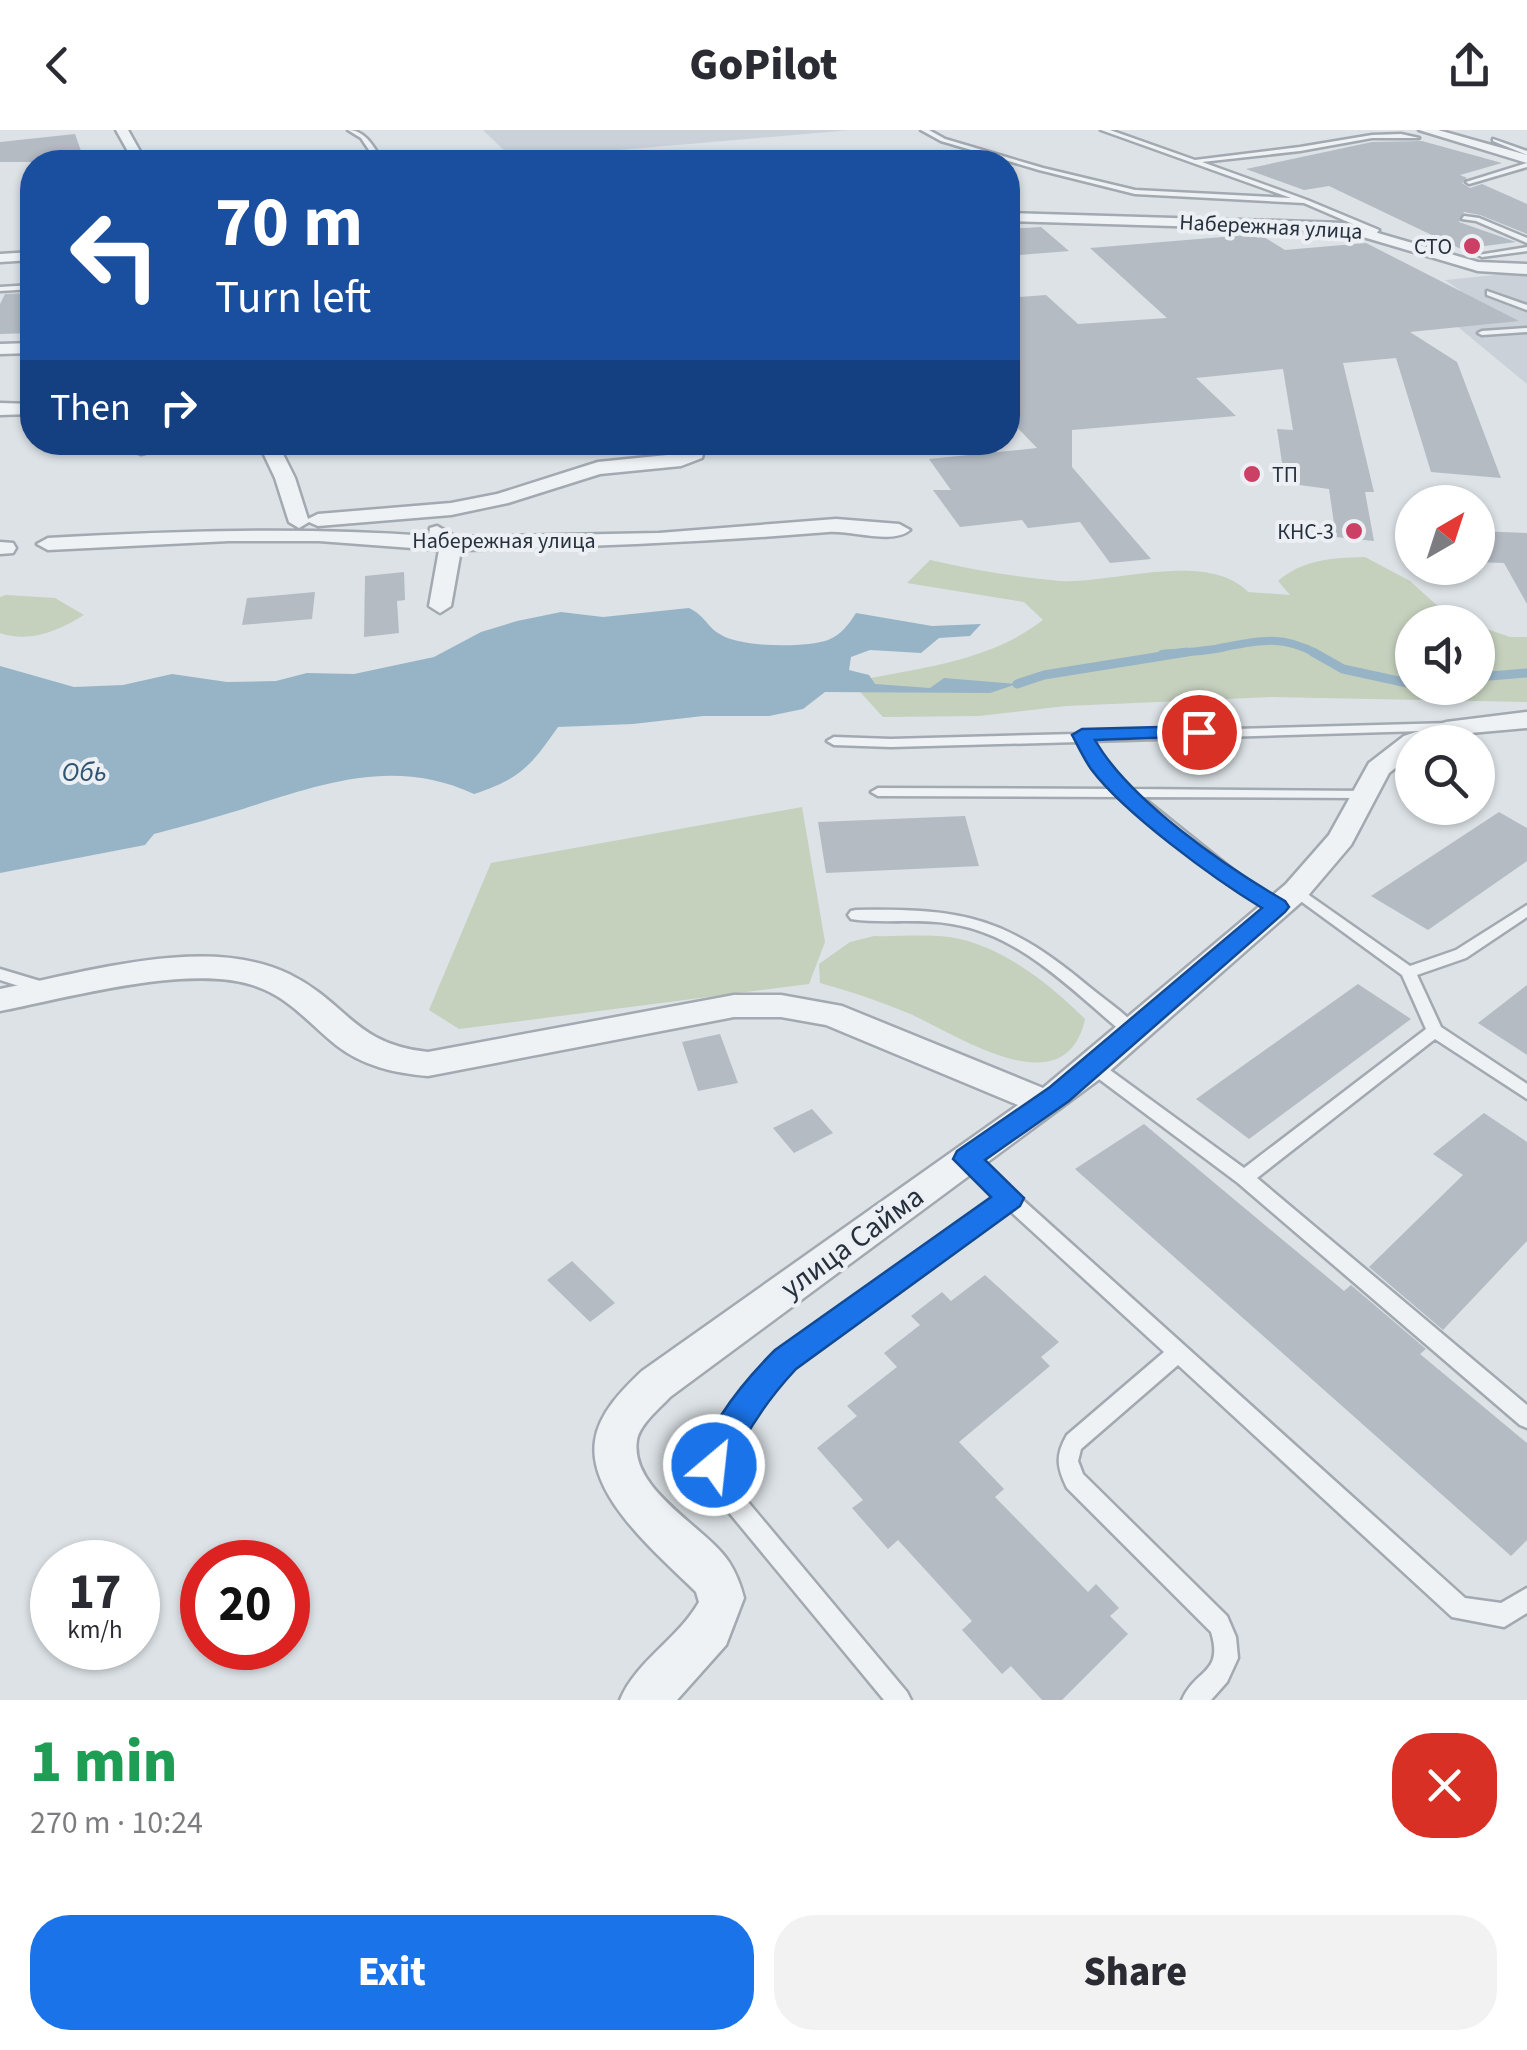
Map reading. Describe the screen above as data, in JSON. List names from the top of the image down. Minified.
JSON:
{"streets":{"street":["Набережная улица","улица Сайма"]},"water":["Обь"],"places":["СТО","ТП","КНС-3"],"north":"top right","page":{"header":"GoPilot","turn":["70 m","Turn left"],"then":"Then","speed":"17 km/h","limit":"20","heading":["1 min","270 m · 10:24"],"buttons":["Exit","Share"]}}
